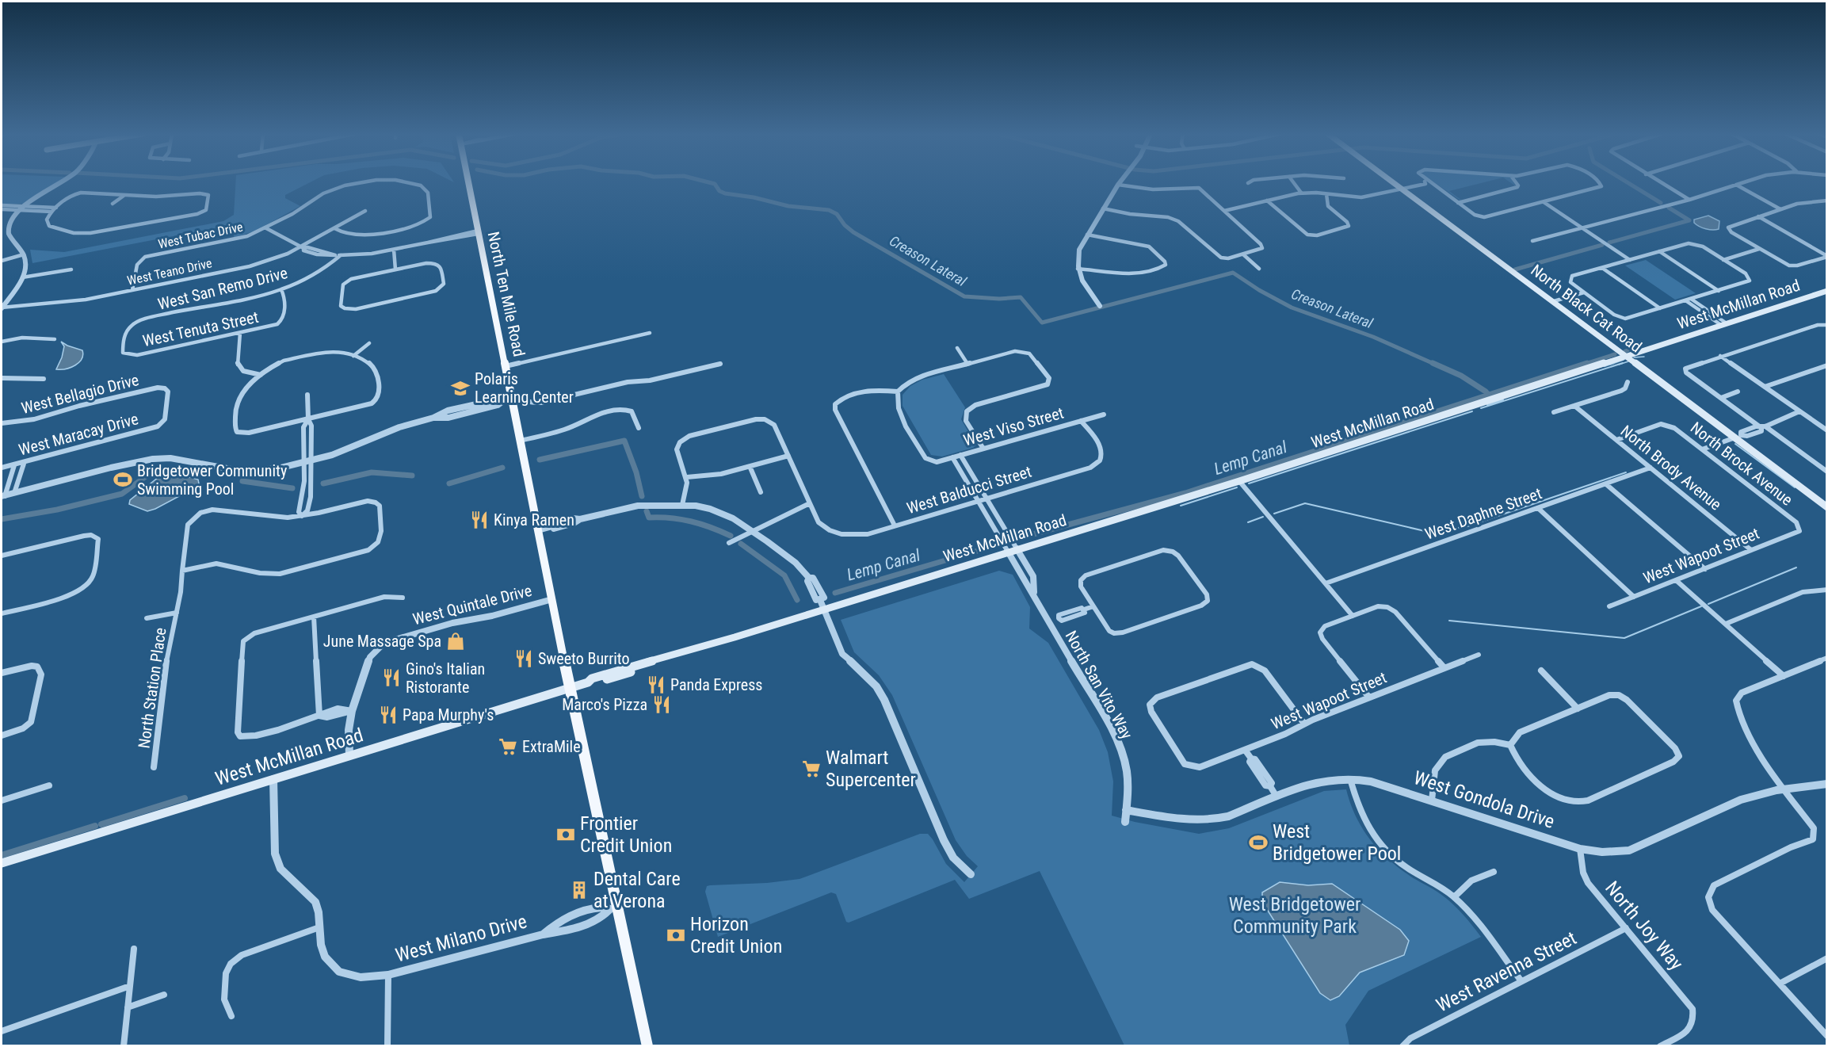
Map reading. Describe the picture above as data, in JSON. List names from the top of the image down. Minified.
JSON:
{"streets":{"main road":["North Ten Mile Road","West McMillan Road","North Black Cat Road"],"street":["West Tubac Drive","West Teano Drive","West San Remo Drive","West Tenuta Street","West Bellagio Drive","West Viso Street","West Maracay Drive","North Brock Avenue","North Brody Avenue","West Balducci Street","West Daphne Street","West Wapoot Street","West Quintale Drive","North San Vito Way","North Station Place","West Gondola Drive","North Joy Way","West Milano Drive","West Ravenna Street"]},"crossings":[["West Tubac Drive","West Teano Drive"],["West San Remo Drive","West Tenuta Street"],["North Ten Mile Road","West McMillan Road"],["North Ten Mile Road","West Quintale Drive"],["North Ten Mile Road","West Milano Drive"],["West McMillan Road","North Black Cat Road"],["West McMillan Road","North San Vito Way"],["West McMillan Road","West Milano Drive"],["West Bellagio Drive","West Maracay Drive"],["West Viso Street","West Balducci Street"],["North Brock Avenue","North Brody Avenue"],["North Brock Avenue","West Wapoot Street"],["North Brody Avenue","West Daphne Street"],["North Brody Avenue","West Wapoot Street"],["North San Vito Way","West Gondola Drive"],["West Gondola Drive","North Joy Way"],["North Joy Way","West Ravenna Street"]],"water":["Creason Lateral","Lemp Canal"],"parks":["West Bridgetower Community Park"],"places":{"school or university":["Polaris Learning Center"],"sports":["Bridgetower Community Swimming Pool","West Bridgetower Pool"],"restaurant":["Kinya Ramen","Sweeto Burrito","Gino's Italian Ristorante","Panda Express","Marco's Pizza","Papa Murphy's"],"shop":["June Massage Spa"],"supermarket":["ExtraMile","Walmart Supercenter"],"bank":["Frontier Credit Union","Horizon Credit Union"],"building":["Dental Care at Verona"]}}
